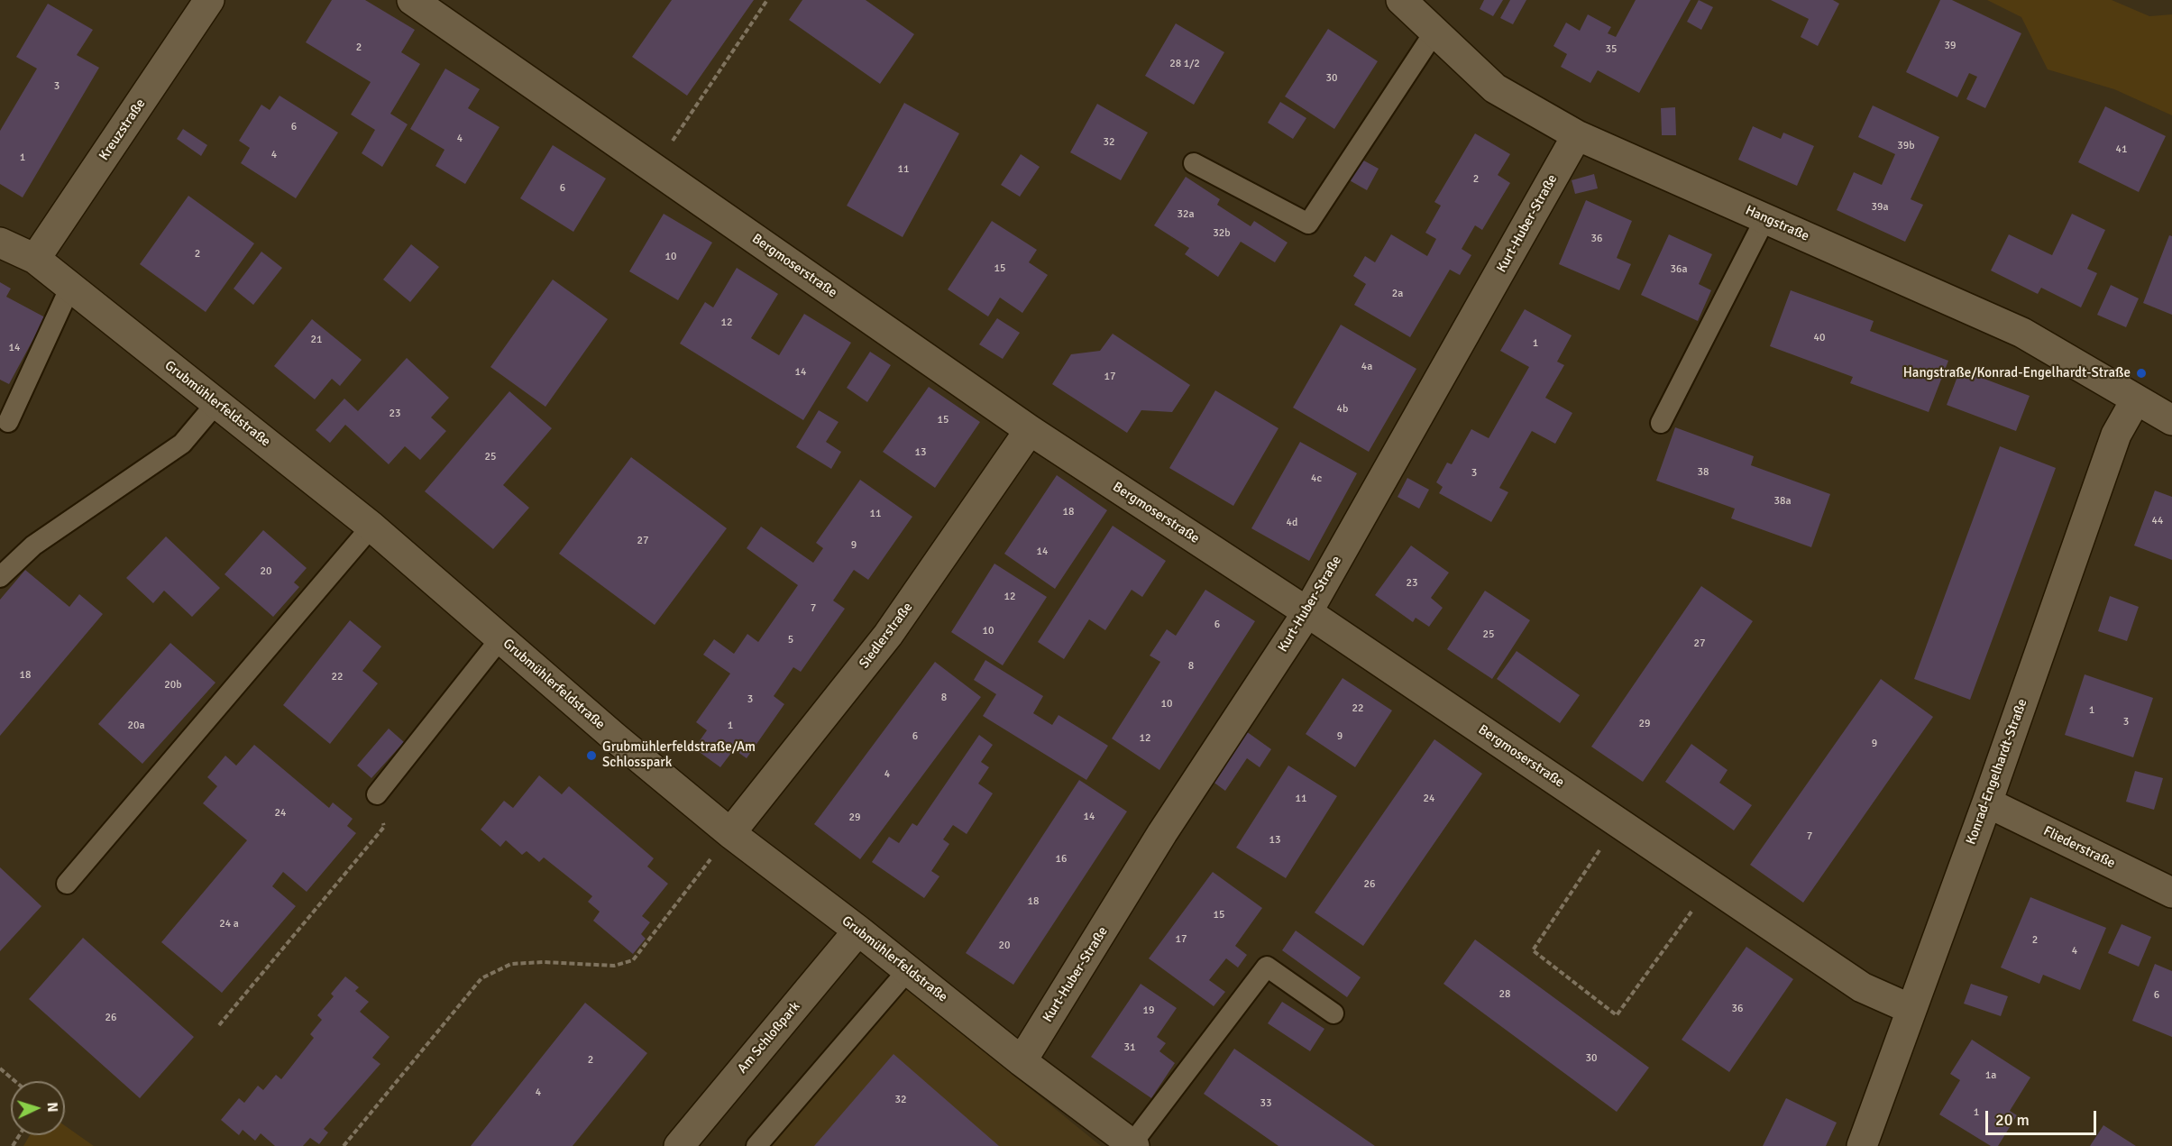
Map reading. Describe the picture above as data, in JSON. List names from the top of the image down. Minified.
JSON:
{"streets":{"street":["Kreuzstraße","Kurt-Huber-Straße","Hangstraße","Bergmoserstraße","Grubmühlerfeldstraße","Siedlerstraße","Konrad-Engelhardt-Straße","Fliederstraße","Am Schloßpark"]},"crossings":[["Kreuzstraße","Grubmühlerfeldstraße"],["Kurt-Huber-Straße","Hangstraße"],["Kurt-Huber-Straße","Bergmoserstraße"],["Kurt-Huber-Straße","Grubmühlerfeldstraße"],["Hangstraße","Konrad-Engelhardt-Straße"],["Bergmoserstraße","Siedlerstraße"],["Bergmoserstraße","Konrad-Engelhardt-Straße"],["Grubmühlerfeldstraße","Siedlerstraße"],["Grubmühlerfeldstraße","Am Schloßpark"],["Konrad-Engelhardt-Straße","Fliederstraße"]],"places":["Hangstraße/Konrad-Engelhardt-Straße","Grubmühlerfeldstraße/Am Schlosspark"],"house_numbers":["39","2","35","28 1/2","30","3","6","4","32","39b","41","4","1","11","2","6","39a","32a","32b","36","2","10","15","36a","2a","12","40","21","1","14","4a","14","17","4b","23","15","13","25","38","3","4c","38a","18","11","44","4d","27","9","14","20","23","12","7","6","10","25","5","27","8","18","22","20b","8","3","10","22","1","3","29","20a","1","6","9","12","9","4","11","24","24","14","29","7","13","16","26","18","15","24 a","17","2","20","4","28","6","36","19","26","31","30","2","1a","4","32","33","1"],"scale_bar":"20 m","north":"right"}
